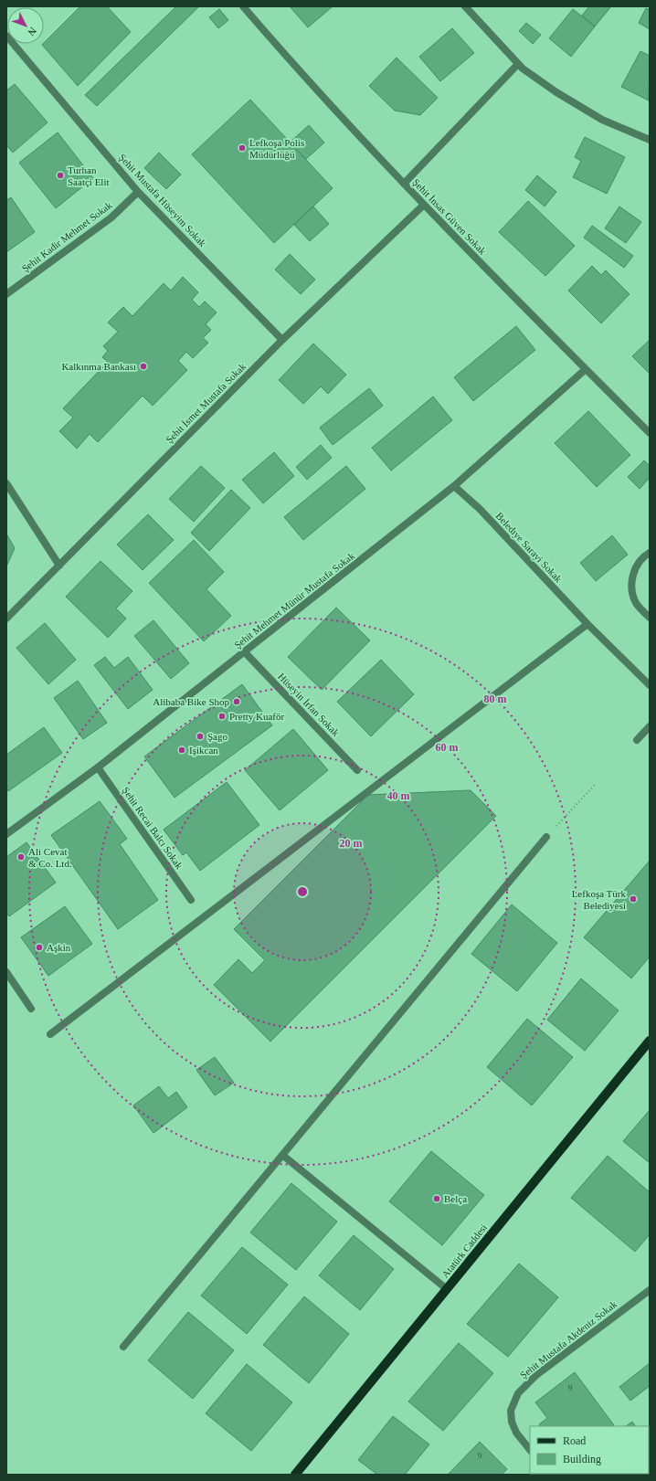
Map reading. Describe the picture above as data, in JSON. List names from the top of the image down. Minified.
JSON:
{"streets":{"main road":["Atatürk Caddesi"],"street":["Şehit Mustafa Hüseyim Sokak","Şehit İnsas Güven Sokak","Şehit Kadir Mehmet Sokak","Şehit İsmet Mustafa Sokak","Beledıye Sarayi Sokak","Şehit Mehmet Münür Mustafa Sokak","Hüseyin İrfan Sokak","Şehit Recai Balcı Sokak","Şehit Mustafa Akdeniz Sokak"]},"crossings":[["Şehit Mustafa Hüseyim Sokak","Şehit Kadir Mehmet Sokak"],["Şehit Mustafa Hüseyim Sokak","Şehit İsmet Mustafa Sokak"],["Şehit İnsas Güven Sokak","Şehit İsmet Mustafa Sokak"],["Şehit İnsas Güven Sokak","Şehit Mehmet Münür Mustafa Sokak"],["Beledıye Sarayi Sokak","Şehit Mehmet Münür Mustafa Sokak"],["Şehit Mehmet Münür Mustafa Sokak","Hüseyin İrfan Sokak"],["Şehit Mehmet Münür Mustafa Sokak","Şehit Recai Balcı Sokak"]],"places":["Lefkoşa Polis Müdürlüğü","Turhan Saatçi Elit","Kalkınma Bankası","Alibaba Bike Shop","Pretty Kuaför","Şago","Işikcan","Ali Cevat & Co. Ltd.","Lefkoşa Türk Belediyesi","Aşkin","Belça"],"house_numbers":["9","9"],"legend":["Road","Building"],"north":"bottom right","rings":["80 m","60 m","40 m","20 m"]}
